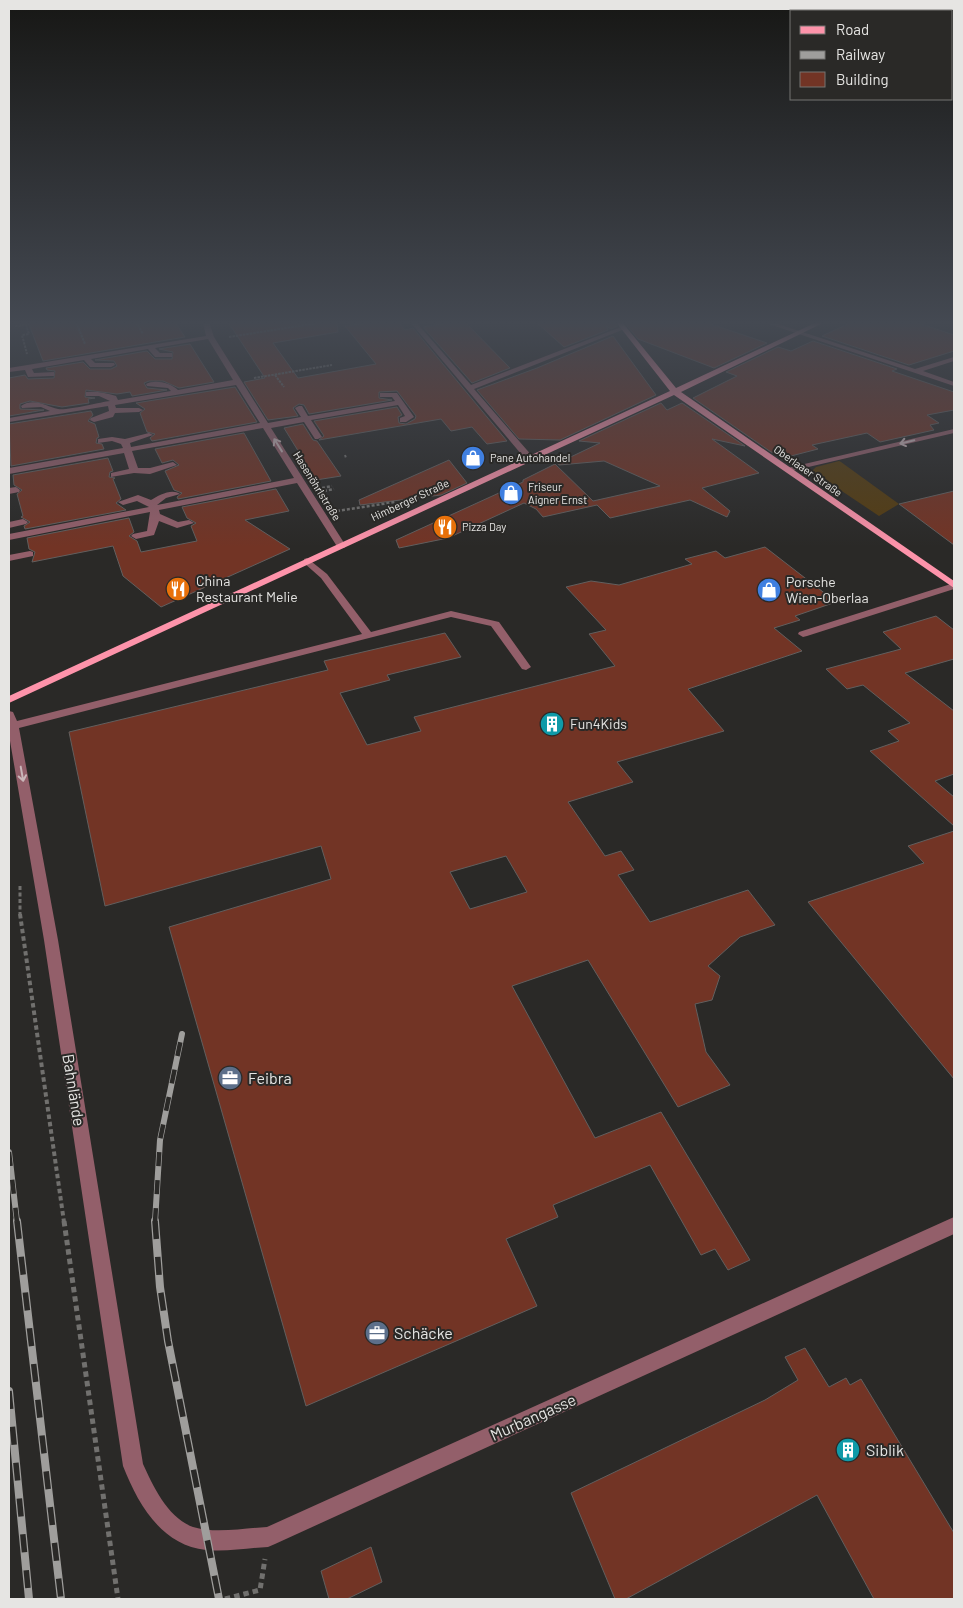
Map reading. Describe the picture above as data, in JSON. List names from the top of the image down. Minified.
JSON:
{"streets":{"main road":["Oberlaaer Straße","Himberger Straße"],"street":["Hasenöhrlstraße","Bahnlände","Murbangasse"]},"crossings":[["Hasenöhrlstraße","Himberger Straße"],["Bahnlände","Murbangasse"]],"one_way":["Bahnlände"],"places":{"shop":["Pane Autohandel","Friseur Aigner Ernst","Porsche Wien-Oberlaa"],"restaurant":["Pizza Day","China Restaurant Melie"],"building":["Fun4Kids","Siblik"],"office":["Feibra","Schäcke"]},"legend":["Road","Railway","Building"]}
